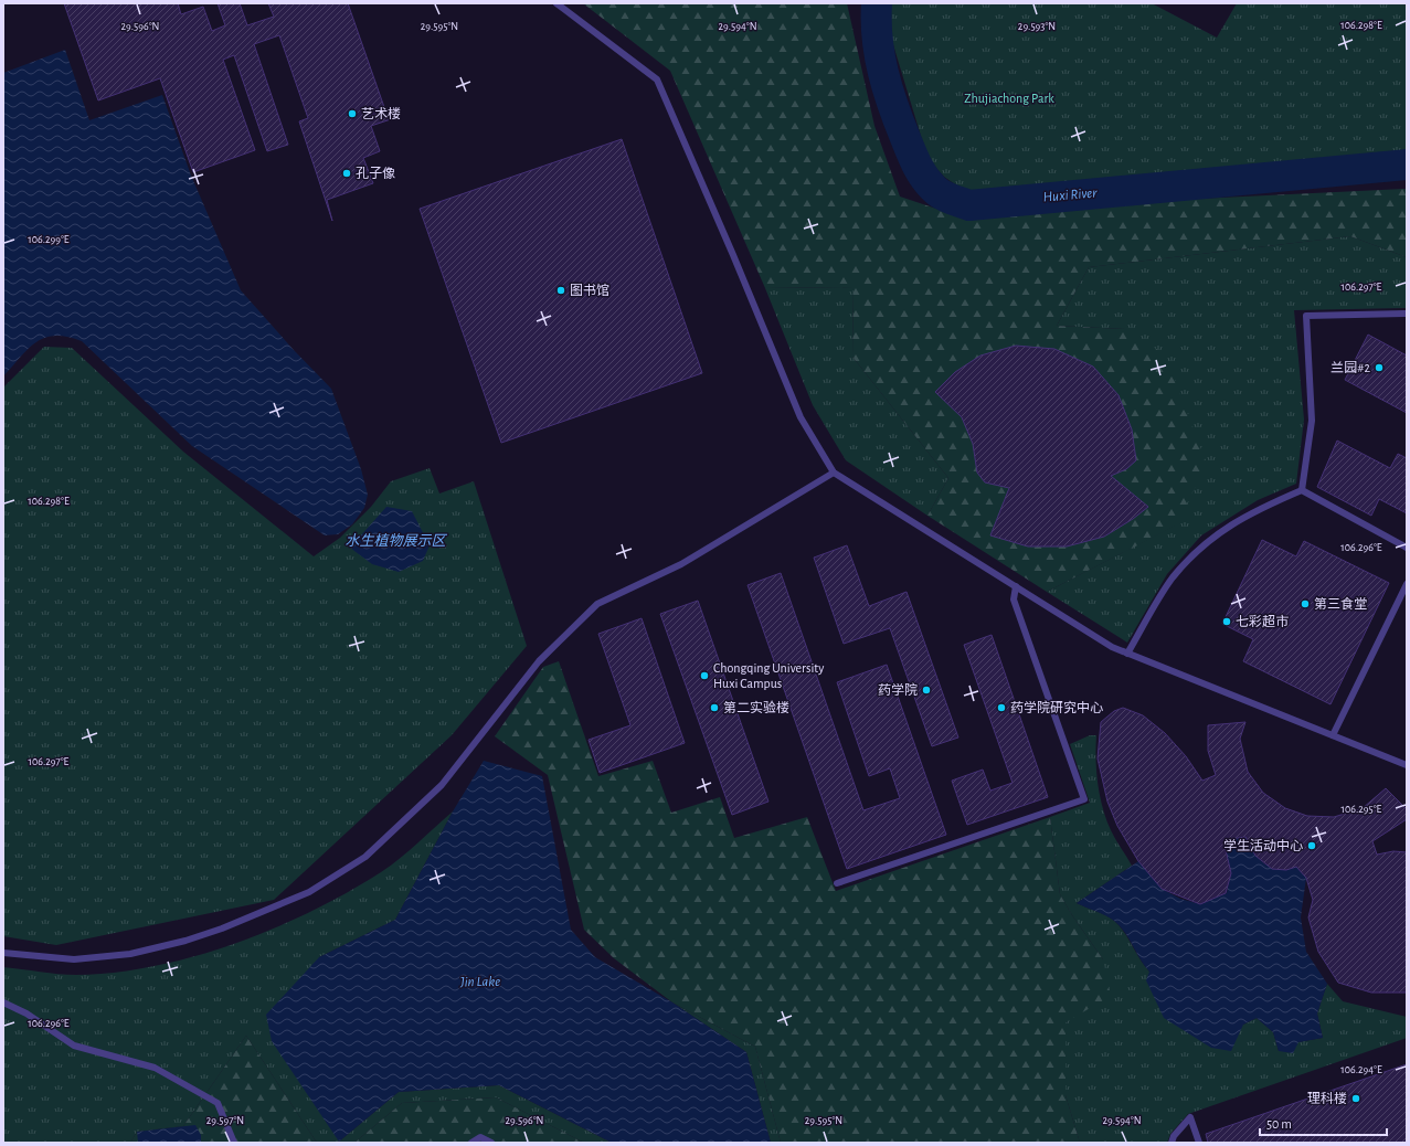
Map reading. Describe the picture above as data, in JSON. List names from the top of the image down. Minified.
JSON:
{"water":["Huxi River","水生植物展示区","Jin Lake"],"parks":["Zhujiachong Park"],"places":["艺术楼","孔子像","图书馆","兰园#2","第三食堂","七彩超市","Chongqing University Huxi Campus","药学院","第二实验楼","药学院研究中心","学生活动中心","理科楼"],"scale_bar":"50 m","coordinates":["106.298°E","29.593°N","29.596°N","29.595°N","29.594°N","106.299°E","106.297°E","106.296°E","106.295°E","106.294°E","29.597°N"]}
